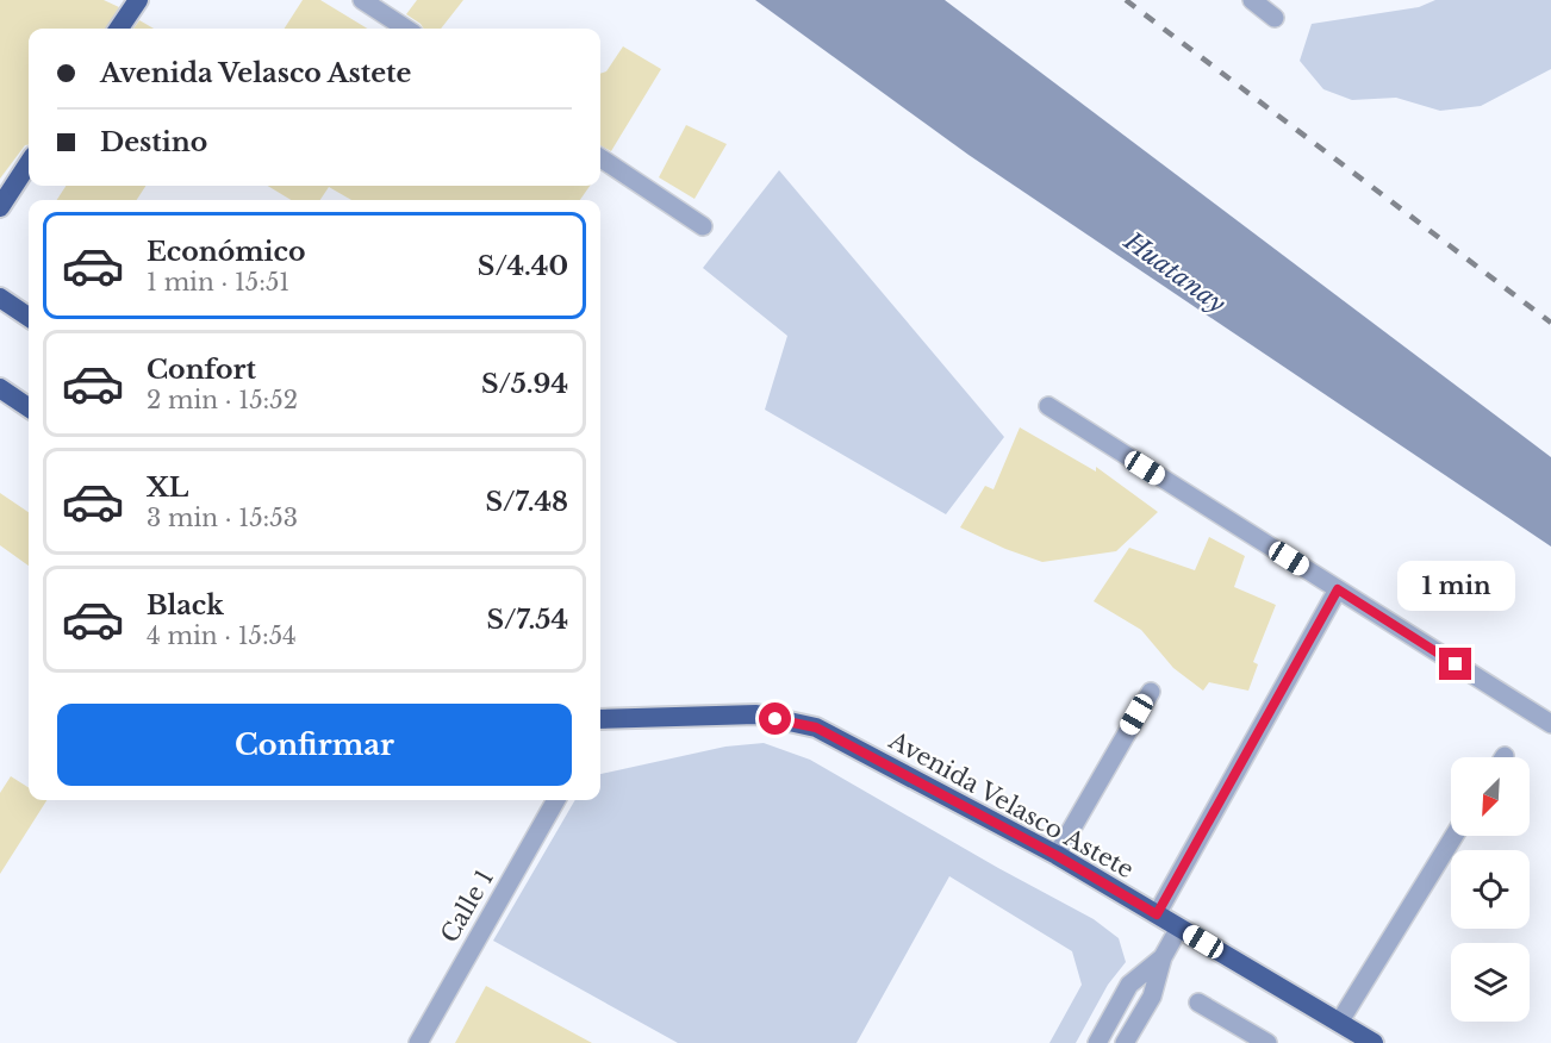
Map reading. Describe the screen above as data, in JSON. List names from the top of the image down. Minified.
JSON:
{"streets":{"highway":["Avenida Velasco Astete"],"street":["Calle 1"]},"water":["Huatanay"],"north":"bottom left","page":{"banner":["Avenida Velasco Astete","Destino"],"list":[{"name":"Económico","note":"1 min · 15:51","value":"S/4.40"},{"name":"Confort","note":"2 min · 15:52","value":"S/5.94"},{"name":"XL","note":"3 min · 15:53","value":"S/7.48"},{"name":"Black","note":"4 min · 15:54","value":"S/7.54"}],"bubble":"1 min","buttons":"Confirmar"}}
